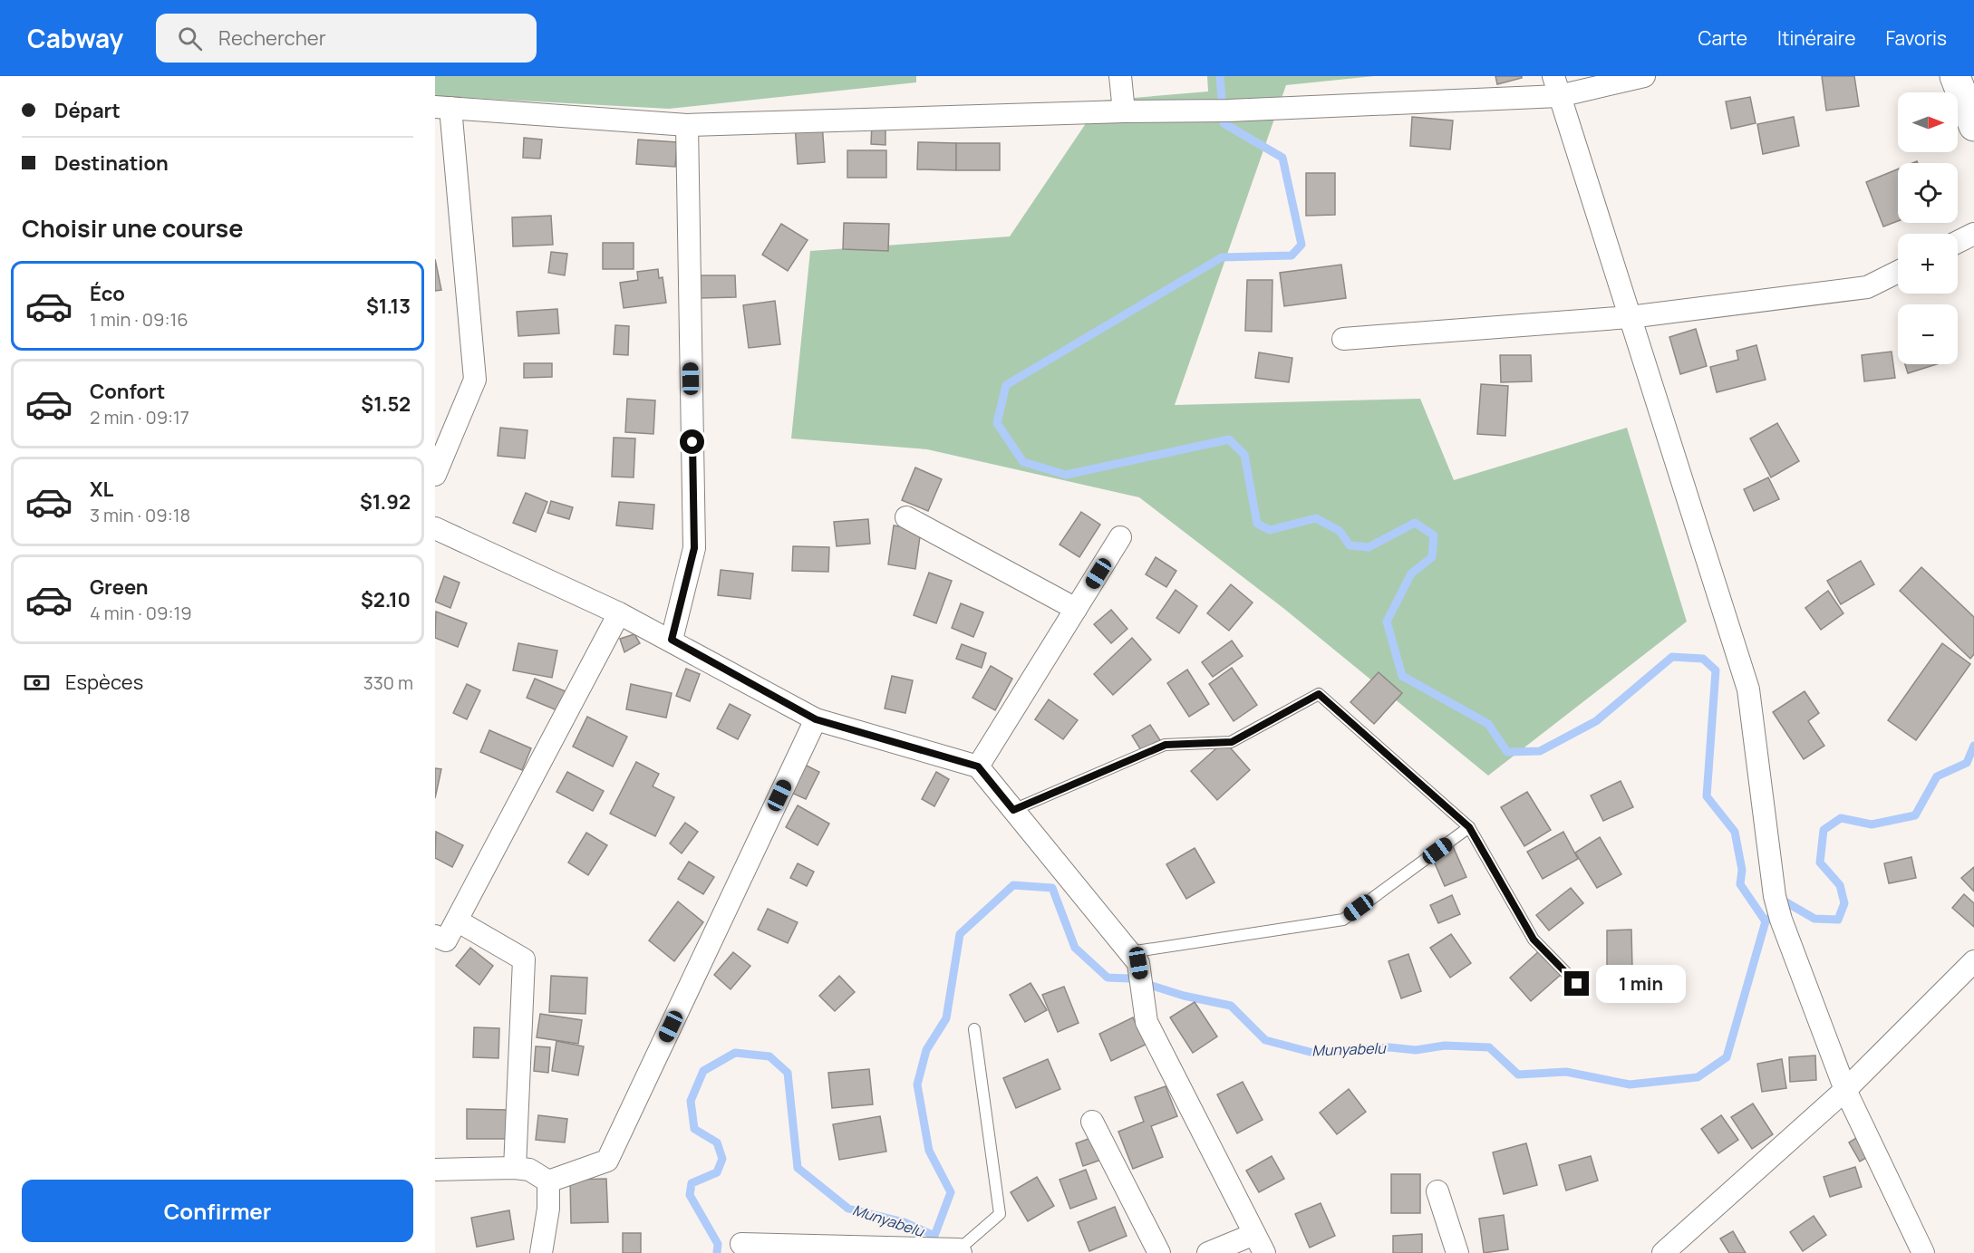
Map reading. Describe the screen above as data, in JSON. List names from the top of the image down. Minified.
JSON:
{"water":["Munyabelu"],"north":"right","page":{"header":"Cabway","search":"Rechercher","nav":["Carte","Itinéraire","Favoris"],"banner":["Départ","Destination"],"map_buttons":["+","−"],"heading":"Choisir une course","list":[{"name":"Éco","note":"1 min · 09:16","value":"$1.13"},{"name":"Confort","note":"2 min · 09:17","value":"$1.52"},{"name":"XL","note":"3 min · 09:18","value":"$1.92"},{"name":"Green","note":"4 min · 09:19","value":"$2.10"}],"pay":["Espèces","330 m"],"bubble":"1 min","buttons":"Confirmer"}}
